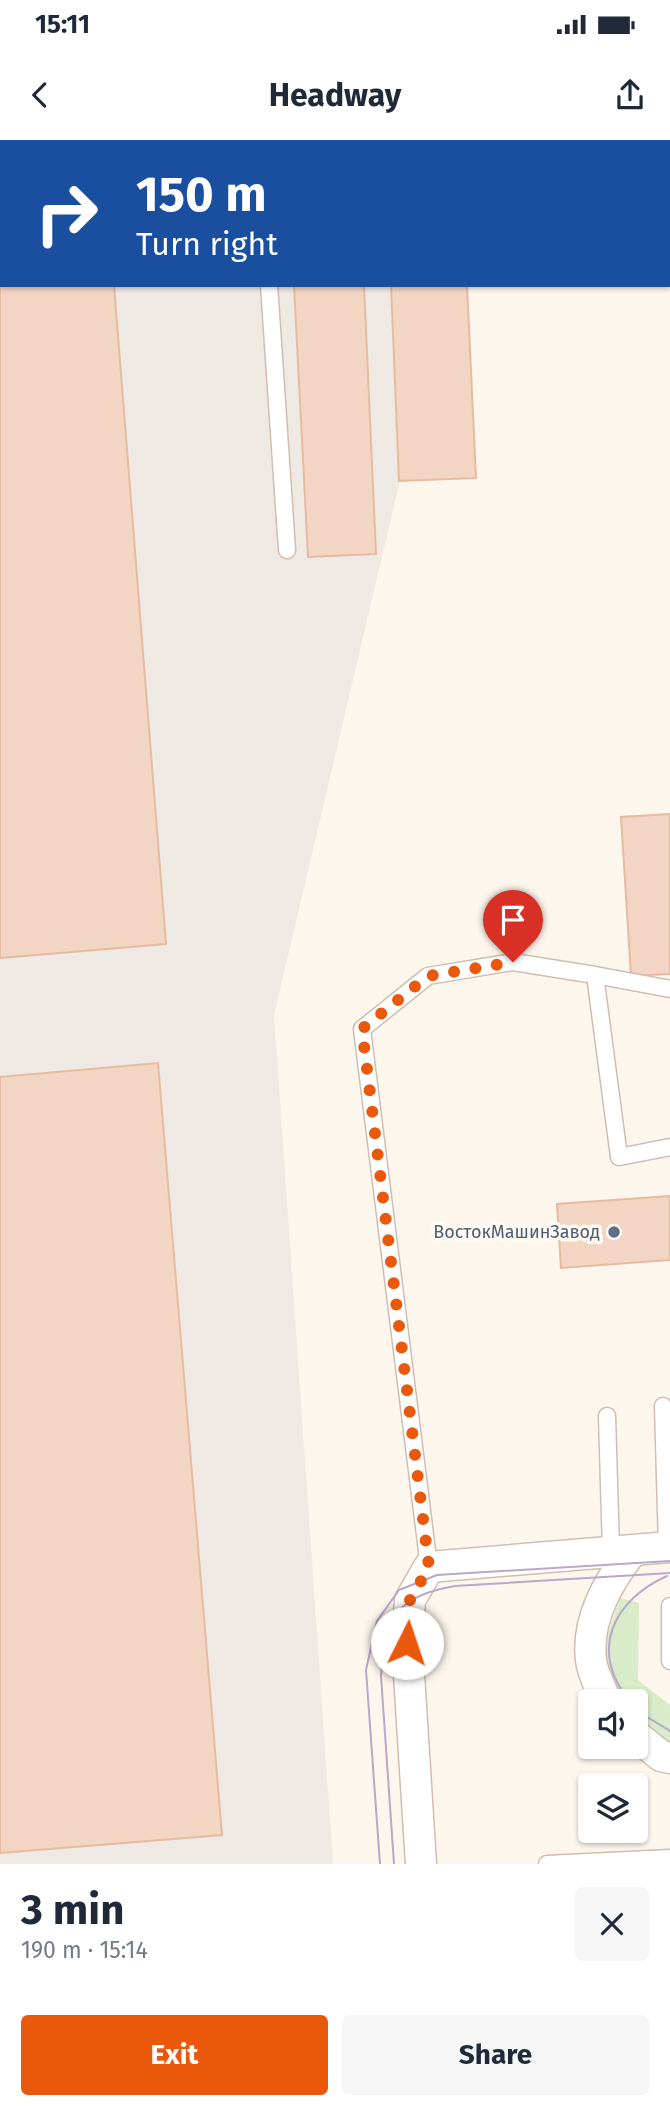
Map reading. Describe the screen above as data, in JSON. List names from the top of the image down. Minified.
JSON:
{"places":["ВостокМашинЗавод"],"page":{"status":"15:11","header":"Headway","turn":["150 m","Turn right"],"heading":["3 min","190 m · 15:14"],"buttons":["Exit","Share"]}}
